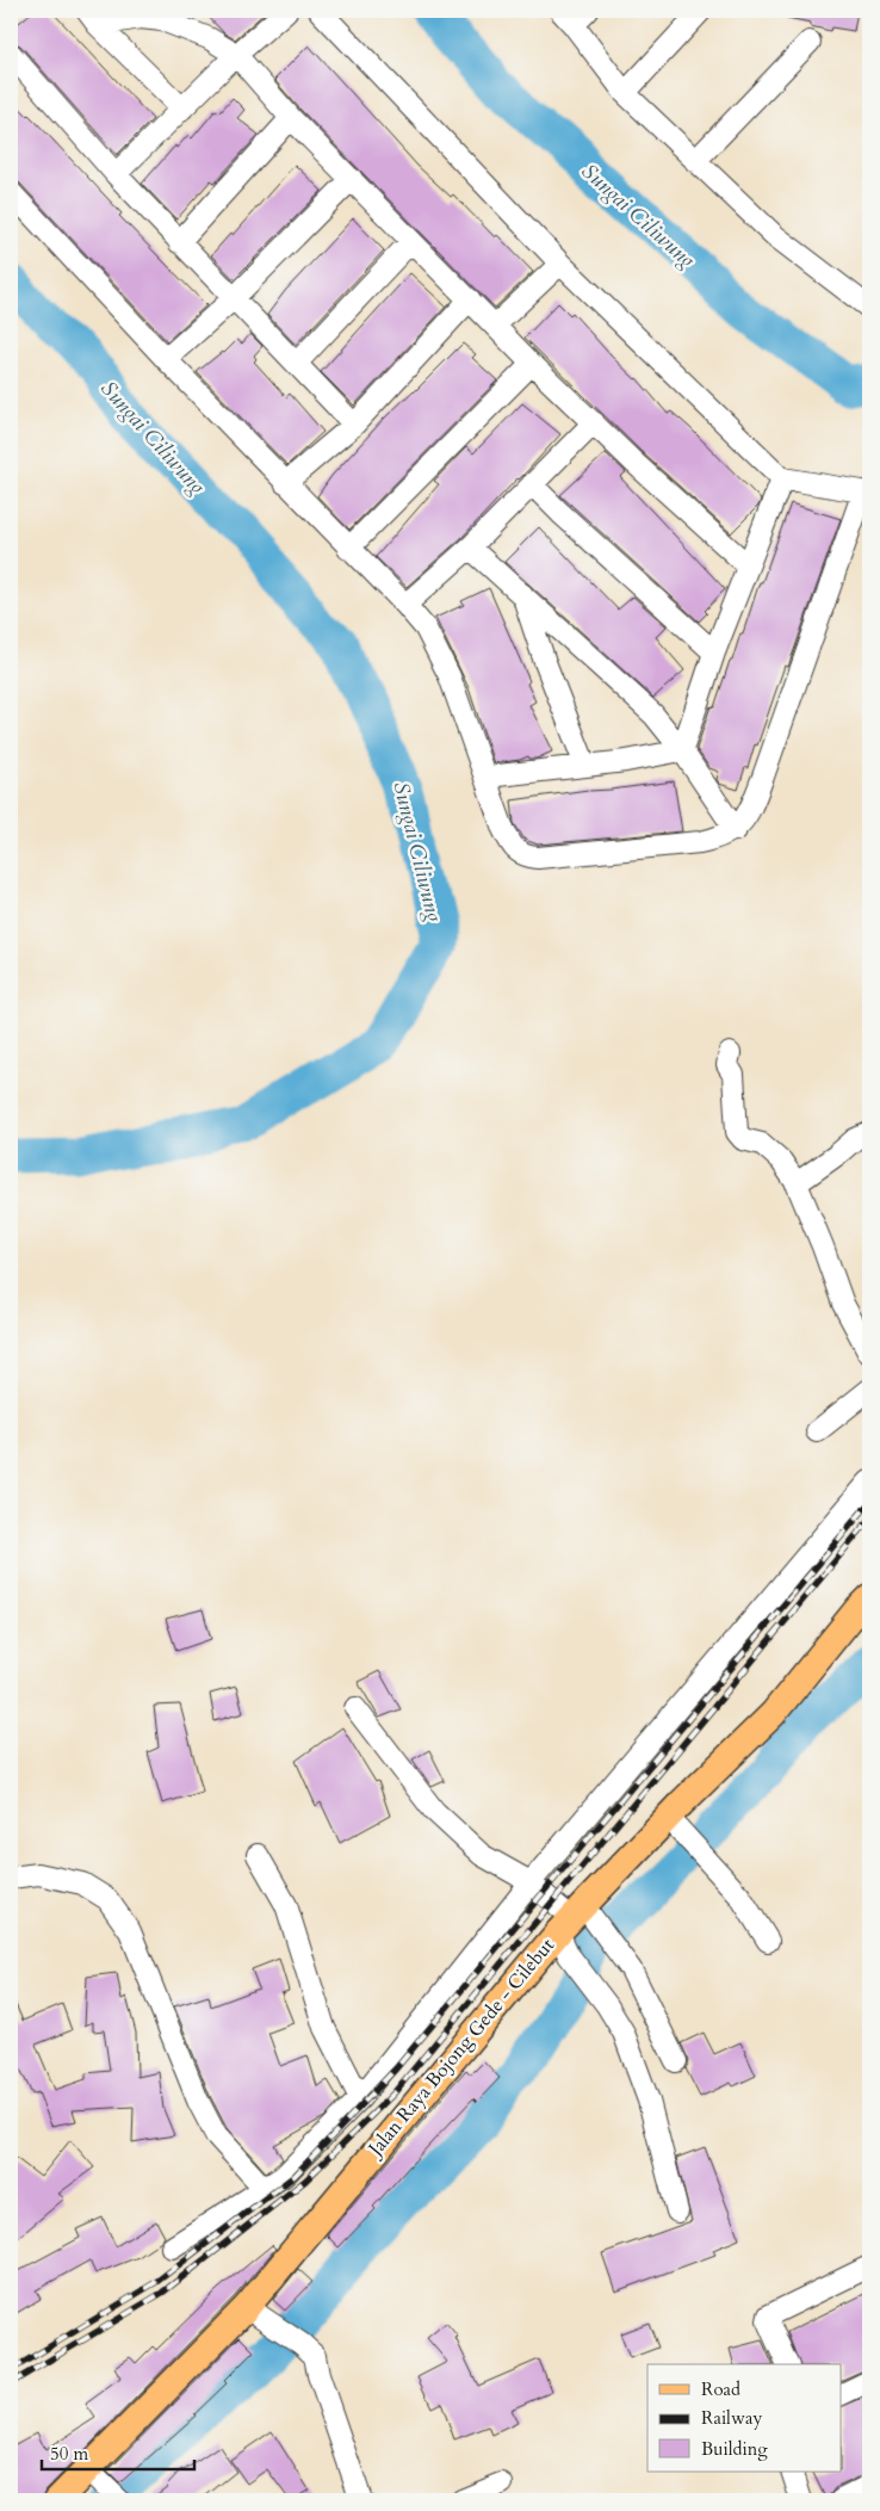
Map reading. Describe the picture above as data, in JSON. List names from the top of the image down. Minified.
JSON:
{"streets":{"main road":["Jalan Raya Bojong Gede - Cilebut"]},"water":["Sungai Ciliwung"],"legend":["Road","Railway","Building"],"scale_bar":"50 m"}
